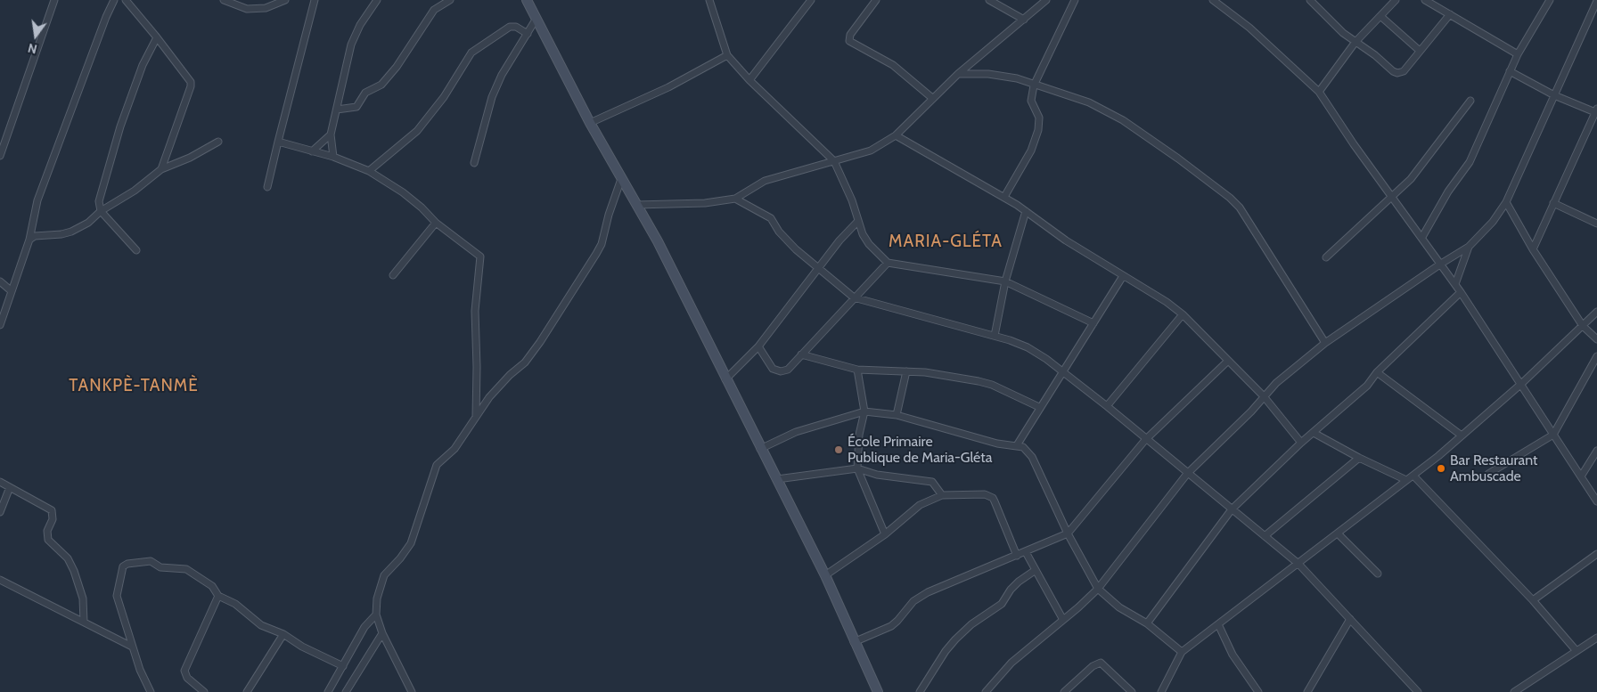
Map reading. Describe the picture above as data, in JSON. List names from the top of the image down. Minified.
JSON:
{"districts":["MARIA-GLÉTA","TANKPÈ-TANMÈ"],"places":["École Primaire Publique de Maria-Gléta","Bar Restaurant Ambuscade"],"north":"bottom"}
